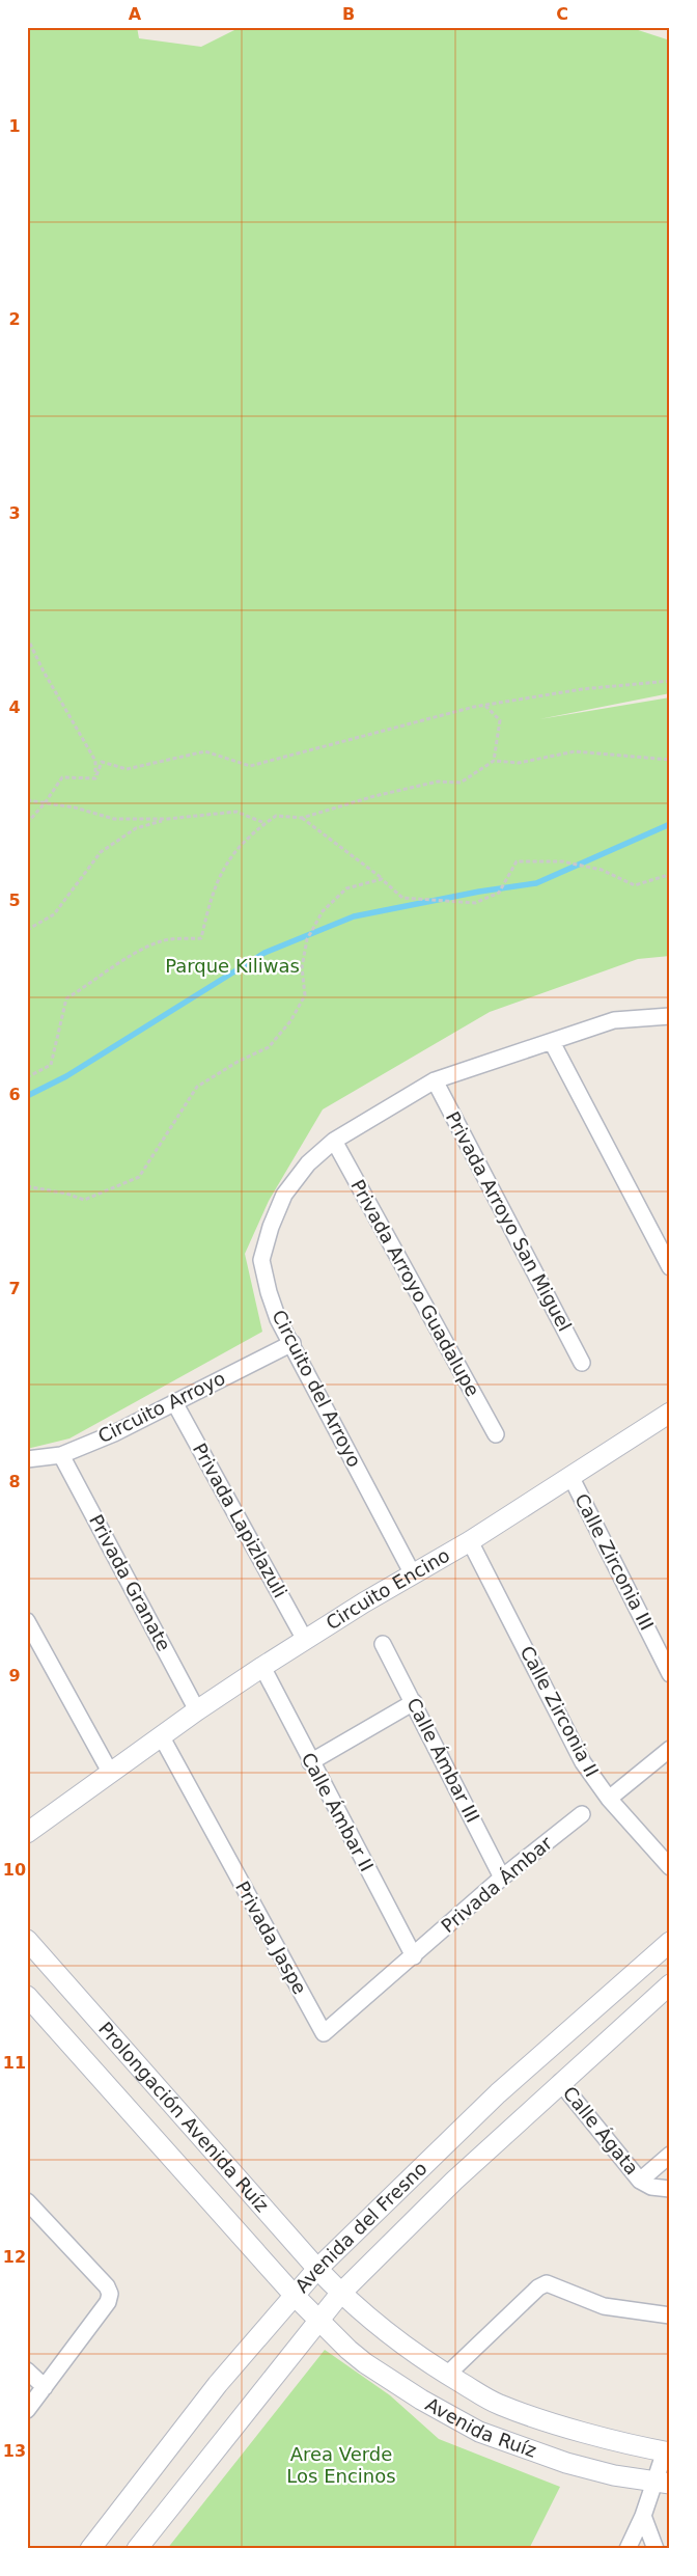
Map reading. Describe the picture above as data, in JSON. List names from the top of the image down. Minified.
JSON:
{"streets":{"street":["Privada Arroyo San Miguel","Privada Arroyo Guadalupe","Circuito del Arroyo","Circuito Arroyo","Privada Lapizlazuli","Calle Zirconia III","Privada Granate","Circuito Encino","Calle Zirconia II","Calle Ámbar III","Calle Ámbar II","Privada Ámbar","Privada Jaspe","Prolongación Avenida Ruíz","Calle Ágata","Avenida del Fresno","Avenida Ruíz"]},"crossings":[["Privada Arroyo San Miguel","Circuito del Arroyo"],["Privada Arroyo Guadalupe","Circuito del Arroyo"],["Circuito del Arroyo","Circuito Arroyo"],["Circuito del Arroyo","Circuito Encino"],["Circuito Arroyo","Privada Lapizlazuli"],["Circuito Arroyo","Privada Granate"],["Privada Lapizlazuli","Circuito Encino"],["Calle Zirconia III","Circuito Encino"],["Privada Granate","Circuito Encino"],["Circuito Encino","Calle Zirconia II"],["Circuito Encino","Calle Ámbar II"],["Circuito Encino","Privada Jaspe"],["Calle Ámbar III","Privada Ámbar"],["Calle Ámbar II","Privada Ámbar"],["Calle Ámbar II","Privada Jaspe"],["Privada Ámbar","Privada Jaspe"],["Prolongación Avenida Ruíz","Avenida del Fresno"],["Prolongación Avenida Ruíz","Avenida Ruíz"],["Calle Ágata","Avenida del Fresno"],["Avenida del Fresno","Avenida Ruíz"]],"parks":["Parque Kiliwas","Area Verde Los Encinos"],"grid":{"columns":["A","B","C"],"rows":["1","2","3","4","5","6","7","8","9","10","11","12","13"]}}
